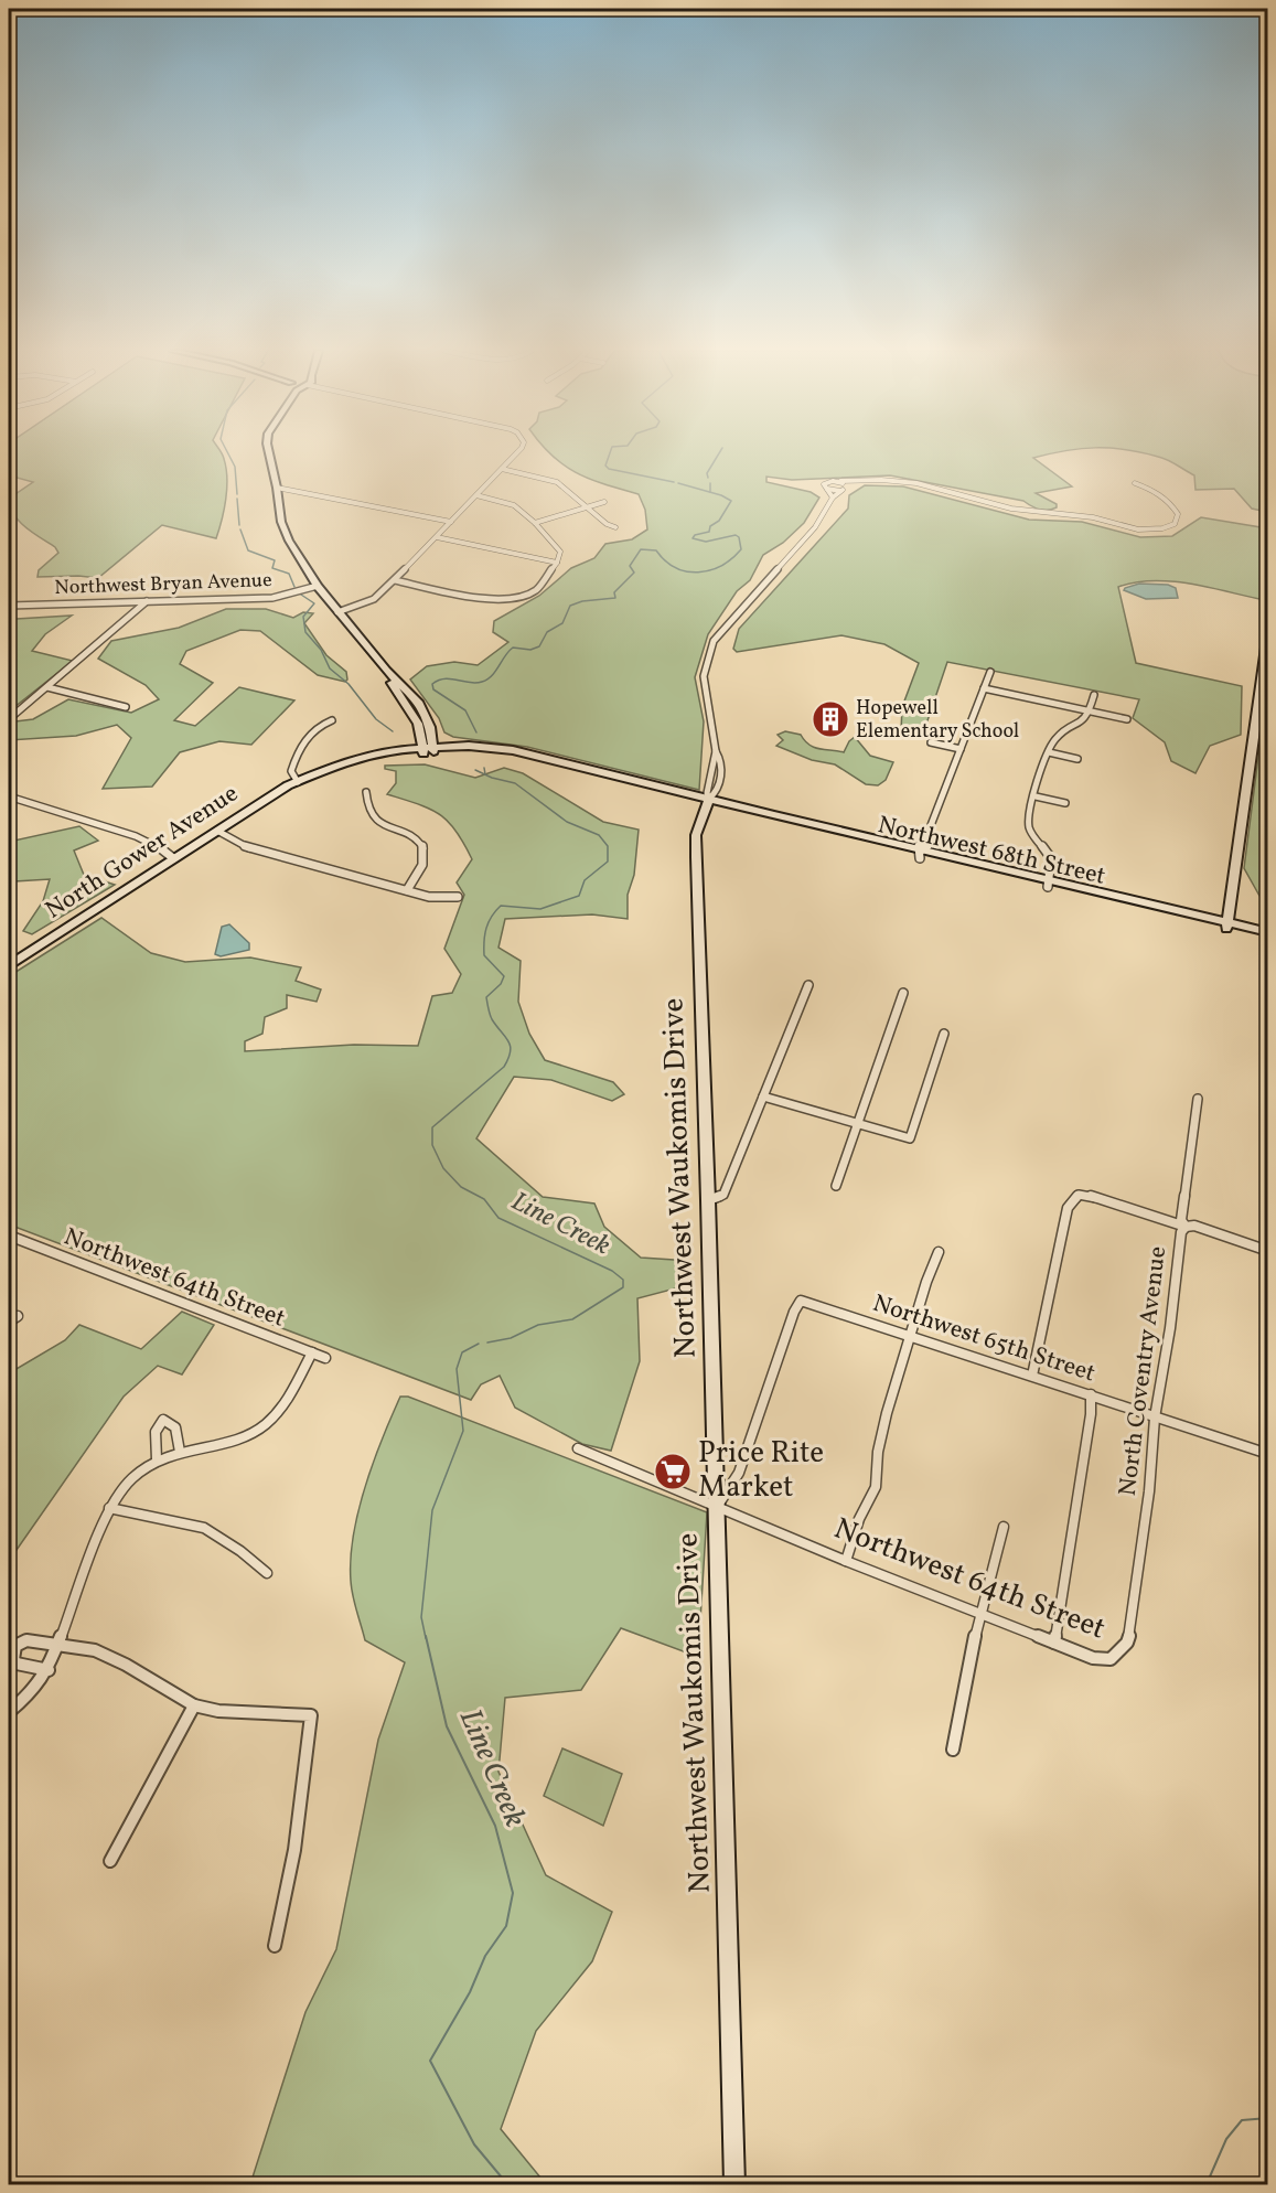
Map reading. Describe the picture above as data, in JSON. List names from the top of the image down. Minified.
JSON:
{"streets":{"main road":["Northwest 68th Street","North Gower Avenue","Northwest Waukomis Drive"],"street":["Northwest Bryan Avenue","Northwest 64th Street","Northwest 65th Street","North Coventry Avenue"]},"crossings":[["Northwest 68th Street","North Gower Avenue"],["Northwest 68th Street","Northwest Waukomis Drive"],["North Gower Avenue","Northwest Waukomis Drive"],["Northwest Waukomis Drive","Northwest 64th Street"],["Northwest Waukomis Drive","Northwest 65th Street"],["Northwest 64th Street","Northwest 65th Street"],["Northwest 64th Street","North Coventry Avenue"],["Northwest 65th Street","North Coventry Avenue"]],"water":["Line Creek"],"places":{"building":["Hopewell Elementary School"],"supermarket":["Price Rite Market"]}}
